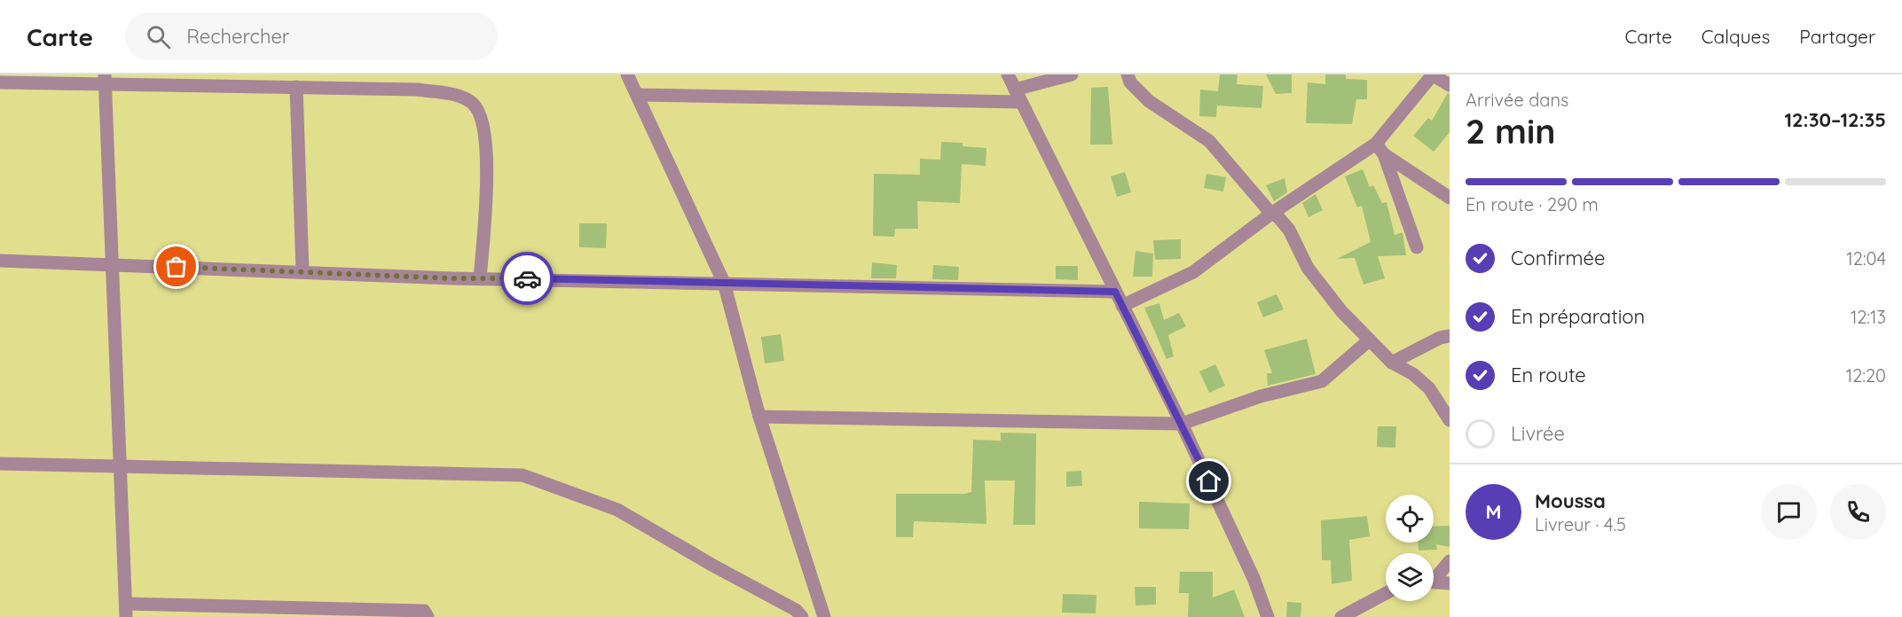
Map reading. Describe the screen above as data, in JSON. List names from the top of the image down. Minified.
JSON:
{"page":{"header":"Carte","search":"Rechercher","nav":["Carte","Calques","Partager"],"heading":["2 min","Arrivée dans","12:30–12:35"],"panel":["Moussa","Livreur · 4.5"],"bar":"En route · 290 m","list":[["Confirmée","12:04"],["En préparation","12:13"],["En route","12:20"],"Livrée"],"round":"M"}}
